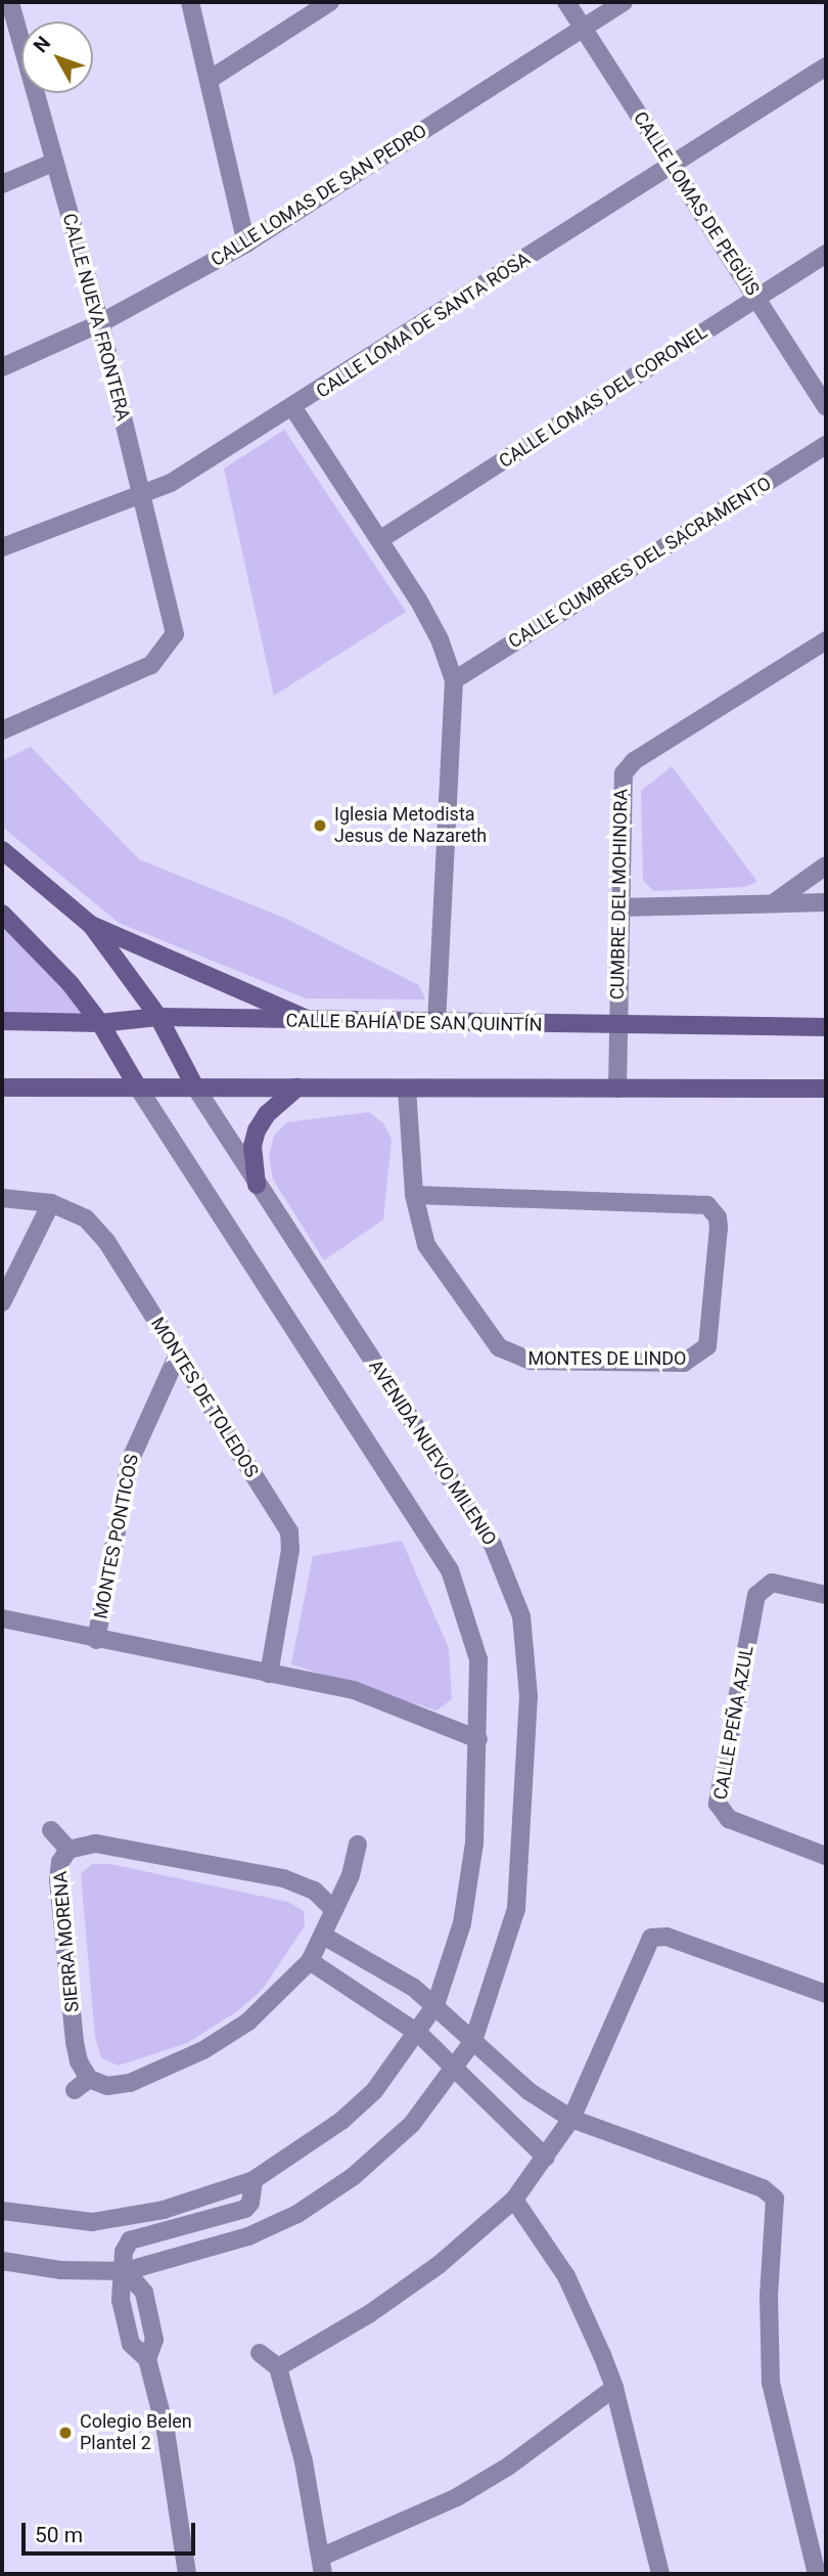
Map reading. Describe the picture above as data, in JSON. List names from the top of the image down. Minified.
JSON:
{"streets":{"street":["CALLE LOMAS DE SAN PEDRO","CALLE LOMAS DE PEGÜIS","CALLE NUEVA FRONTERA","CALLE LOMA DE SANTA ROSA","CALLE LOMAS DEL CORONEL","CALLE CUMBRES DEL SACRAMENTO","CUMBRE DEL MOHINORA","CALLE BAHÍA DE SAN QUINTÍN","MONTES DE LINDO","MONTES DE TOLEDOS","AVENIDA NUEVO MILENIO","MONTES PONTICOS","CALLE PEÑA AZUL","SIERRA MORENA"]},"crossings":[["CALLE LOMAS DE SAN PEDRO","CALLE LOMAS DE PEGÜIS"],["CALLE LOMAS DE SAN PEDRO","CALLE NUEVA FRONTERA"],["CALLE LOMAS DE PEGÜIS","CALLE LOMA DE SANTA ROSA"],["CALLE LOMAS DE PEGÜIS","CALLE LOMAS DEL CORONEL"],["CALLE NUEVA FRONTERA","CALLE LOMA DE SANTA ROSA"],["CUMBRE DEL MOHINORA","CALLE BAHÍA DE SAN QUINTÍN"],["CALLE BAHÍA DE SAN QUINTÍN","AVENIDA NUEVO MILENIO"],["MONTES DE TOLEDOS","MONTES PONTICOS"]],"places":["Iglesia Metodista Jesus de Nazareth","Colegio Belen Plantel 2"],"scale_bar":"50 m","north":"top left"}
